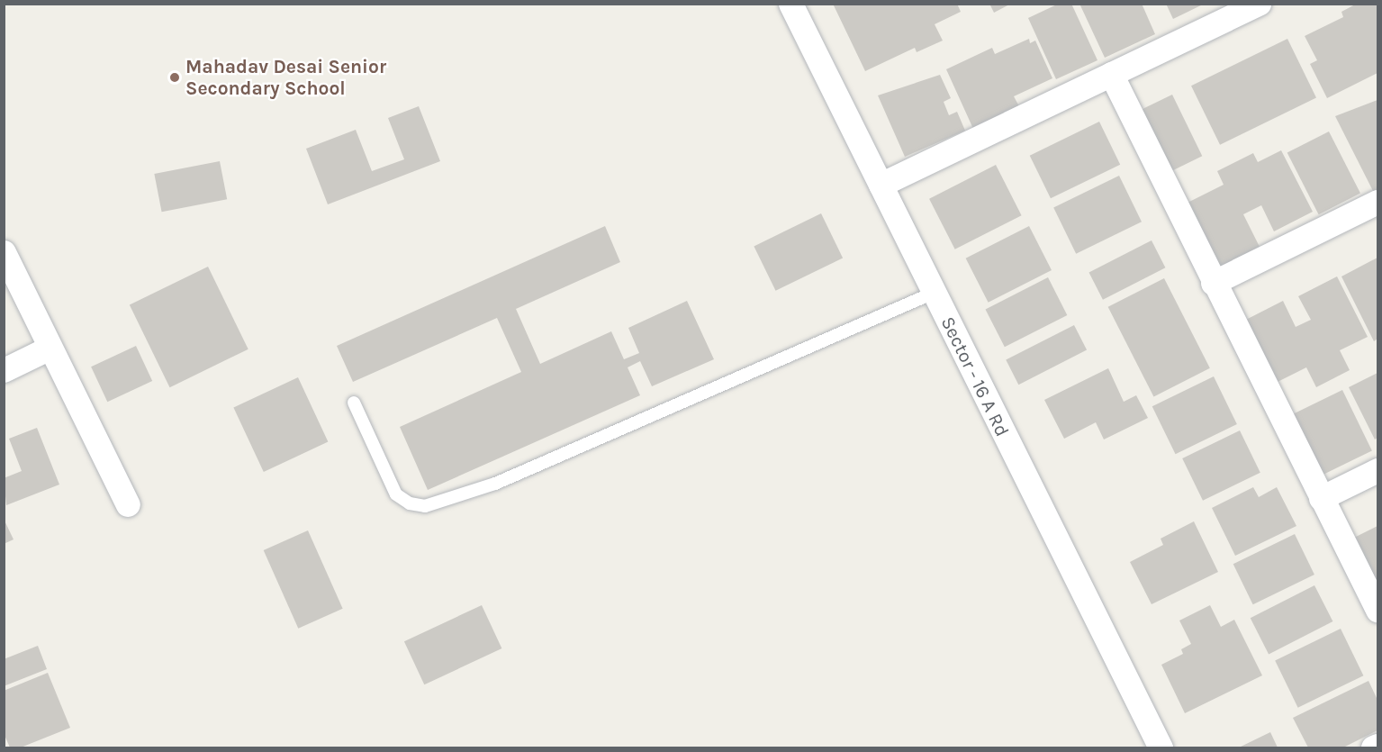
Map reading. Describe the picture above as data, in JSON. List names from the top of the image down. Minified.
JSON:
{"streets":{"street":["Sector - 16 A Rd"]},"places":["Mahadav Desai Senior Secondary School"]}
